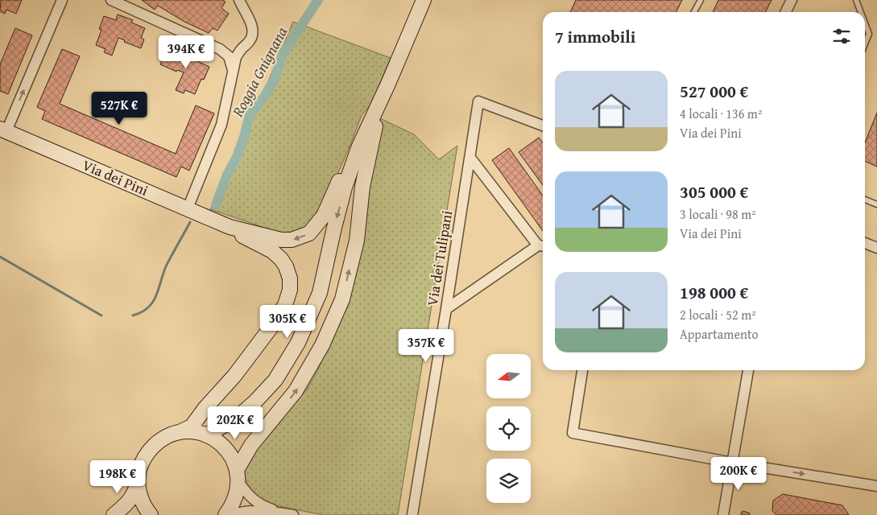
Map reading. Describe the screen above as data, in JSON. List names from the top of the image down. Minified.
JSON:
{"streets":{"main road":["Via dei Pini"],"street":["Via dei Tulipani"]},"water":["Roggia Gnignana"],"north":"left","page":{"heading":"7 immobili","price":["394K €","527K €","305K €","357K €","202K €","200K €","198K €"],"list":[{"name":"527 000 €","note":"4 locali · 136 m² · Via dei Pini"},{"name":"305 000 €","note":"3 locali · 98 m² · Via dei Pini"},{"name":"198 000 €","note":"2 locali · 52 m² · Appartamento"}]}}
